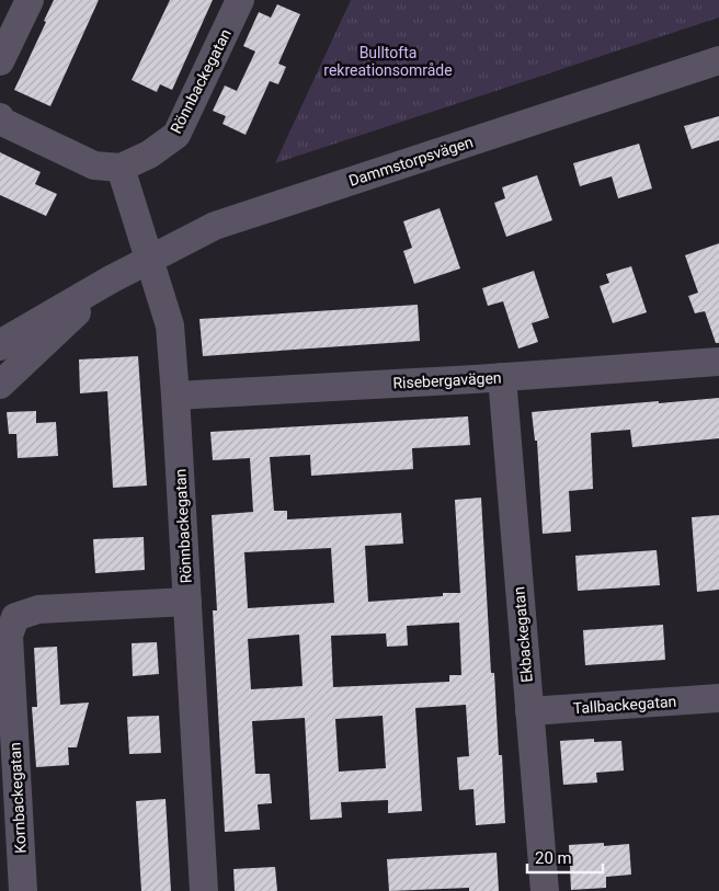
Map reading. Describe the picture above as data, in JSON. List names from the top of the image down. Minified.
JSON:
{"streets":{"street":["Rönnbackegatan","Dammstorpsvägen","Risebergavägen","Ekbackegatan","Tallbackegatan","Kornbackegatan"]},"crossings":[["Rönnbackegatan","Dammstorpsvägen"],["Rönnbackegatan","Risebergavägen"],["Rönnbackegatan","Kornbackegatan"],["Risebergavägen","Ekbackegatan"],["Ekbackegatan","Tallbackegatan"]],"parks":["Bulltofta rekreationsområde"],"scale_bar":"20 m"}
